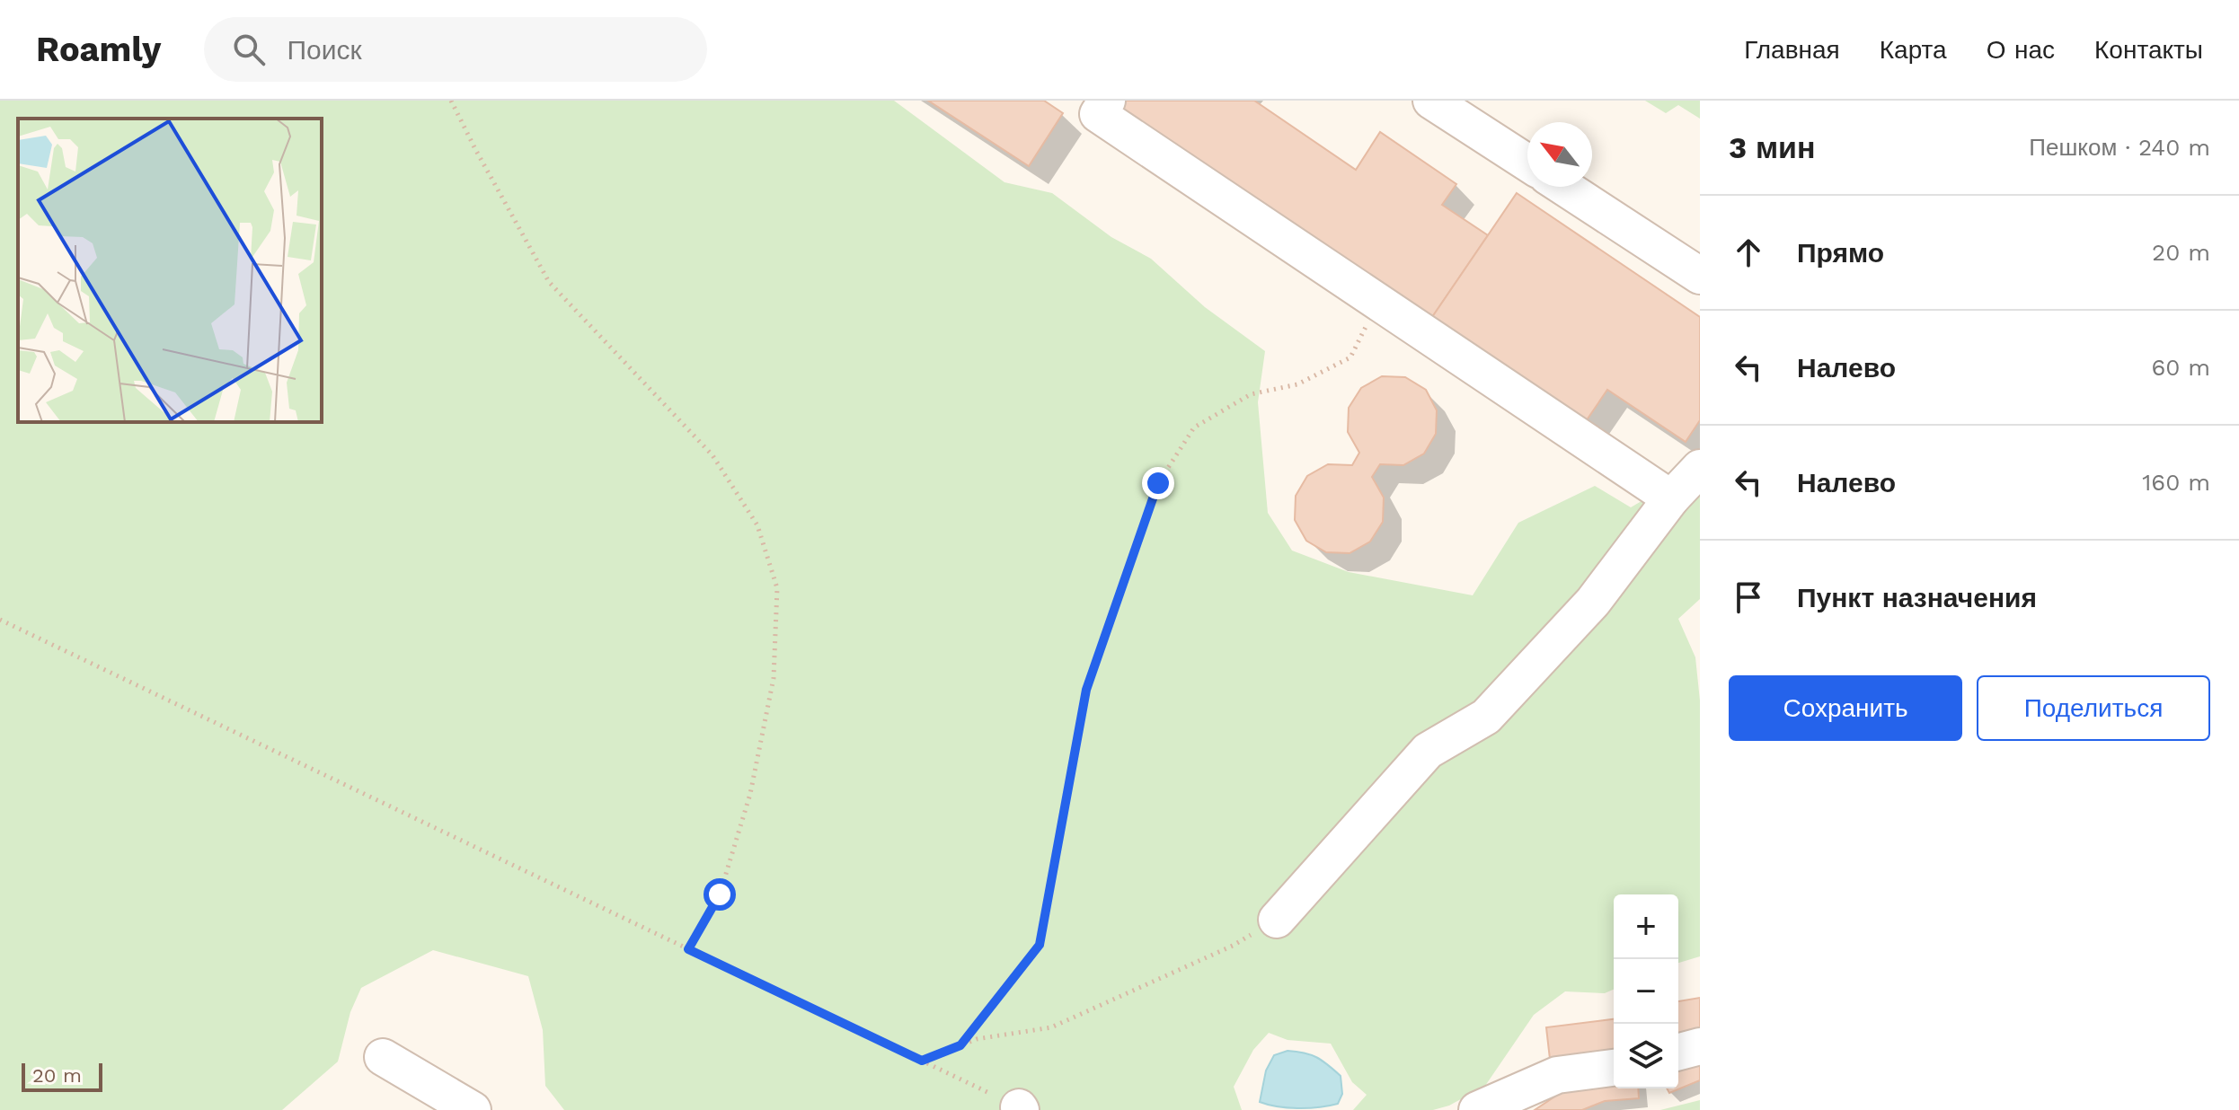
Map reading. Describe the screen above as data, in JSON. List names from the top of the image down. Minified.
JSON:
{"scale_bar":"20 m","north":"top left","page":{"header":"Roamly","search":"Поиск","nav":["Главная","Карта","О нас","Контакты"],"heading":["3 мин","Пешком · 240 m"],"list":[["Прямо","20 m"],["Налево","60 m"],["Налево","160 m"],"Пункт назначения"],"buttons":["Сохранить","Поделиться"],"map_buttons":["+","−"],"scale":"20 m"}}
